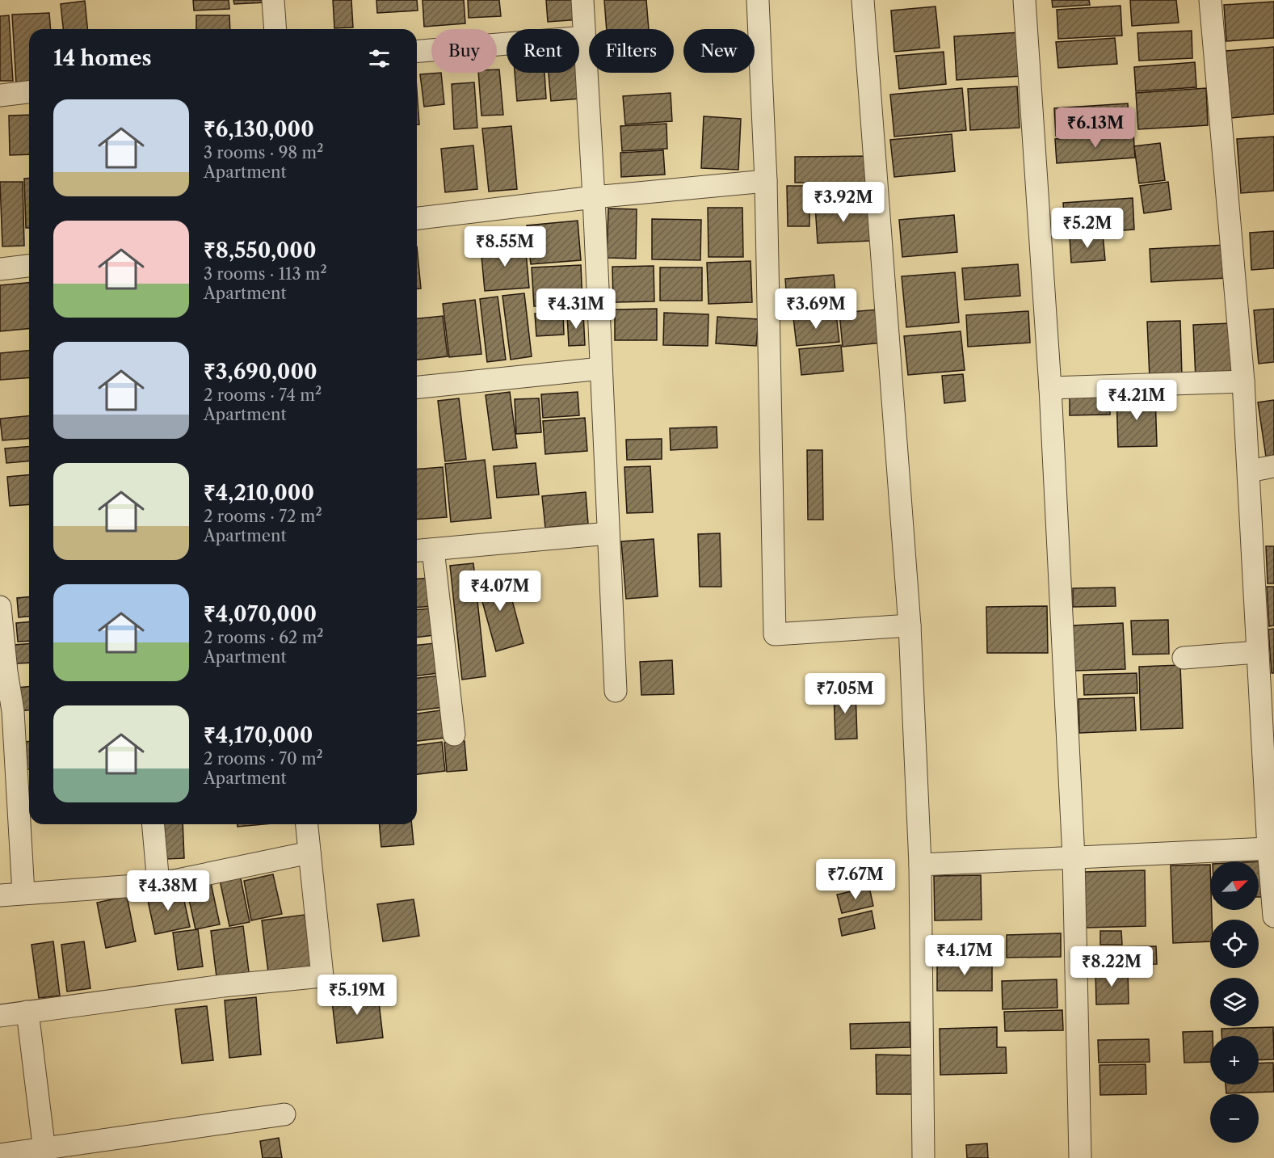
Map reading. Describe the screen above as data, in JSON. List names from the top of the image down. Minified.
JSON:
{"north":"top right","page":{"chip":["Buy","Rent","Filters","New"],"heading":"14 homes","list":[{"name":"₹6,130,000","note":"3 rooms · 98 m² · Apartment"},{"name":"₹8,550,000","note":"3 rooms · 113 m² · Apartment"},{"name":"₹3,690,000","note":"2 rooms · 74 m² · Apartment"},{"name":"₹4,210,000","note":"2 rooms · 72 m² · Apartment"},{"name":"₹4,070,000","note":"2 rooms · 62 m² · Apartment"},{"name":"₹4,170,000","note":"2 rooms · 70 m² · Apartment"}],"price":["₹6.13M","₹3.92M","₹5.2M","₹8.55M","₹4.31M","₹3.69M","₹4.21M","₹4.07M","₹7.05M","₹7.67M","₹4.38M","₹4.17M","₹8.22M","₹5.19M"],"map_buttons":["+","−"]}}
